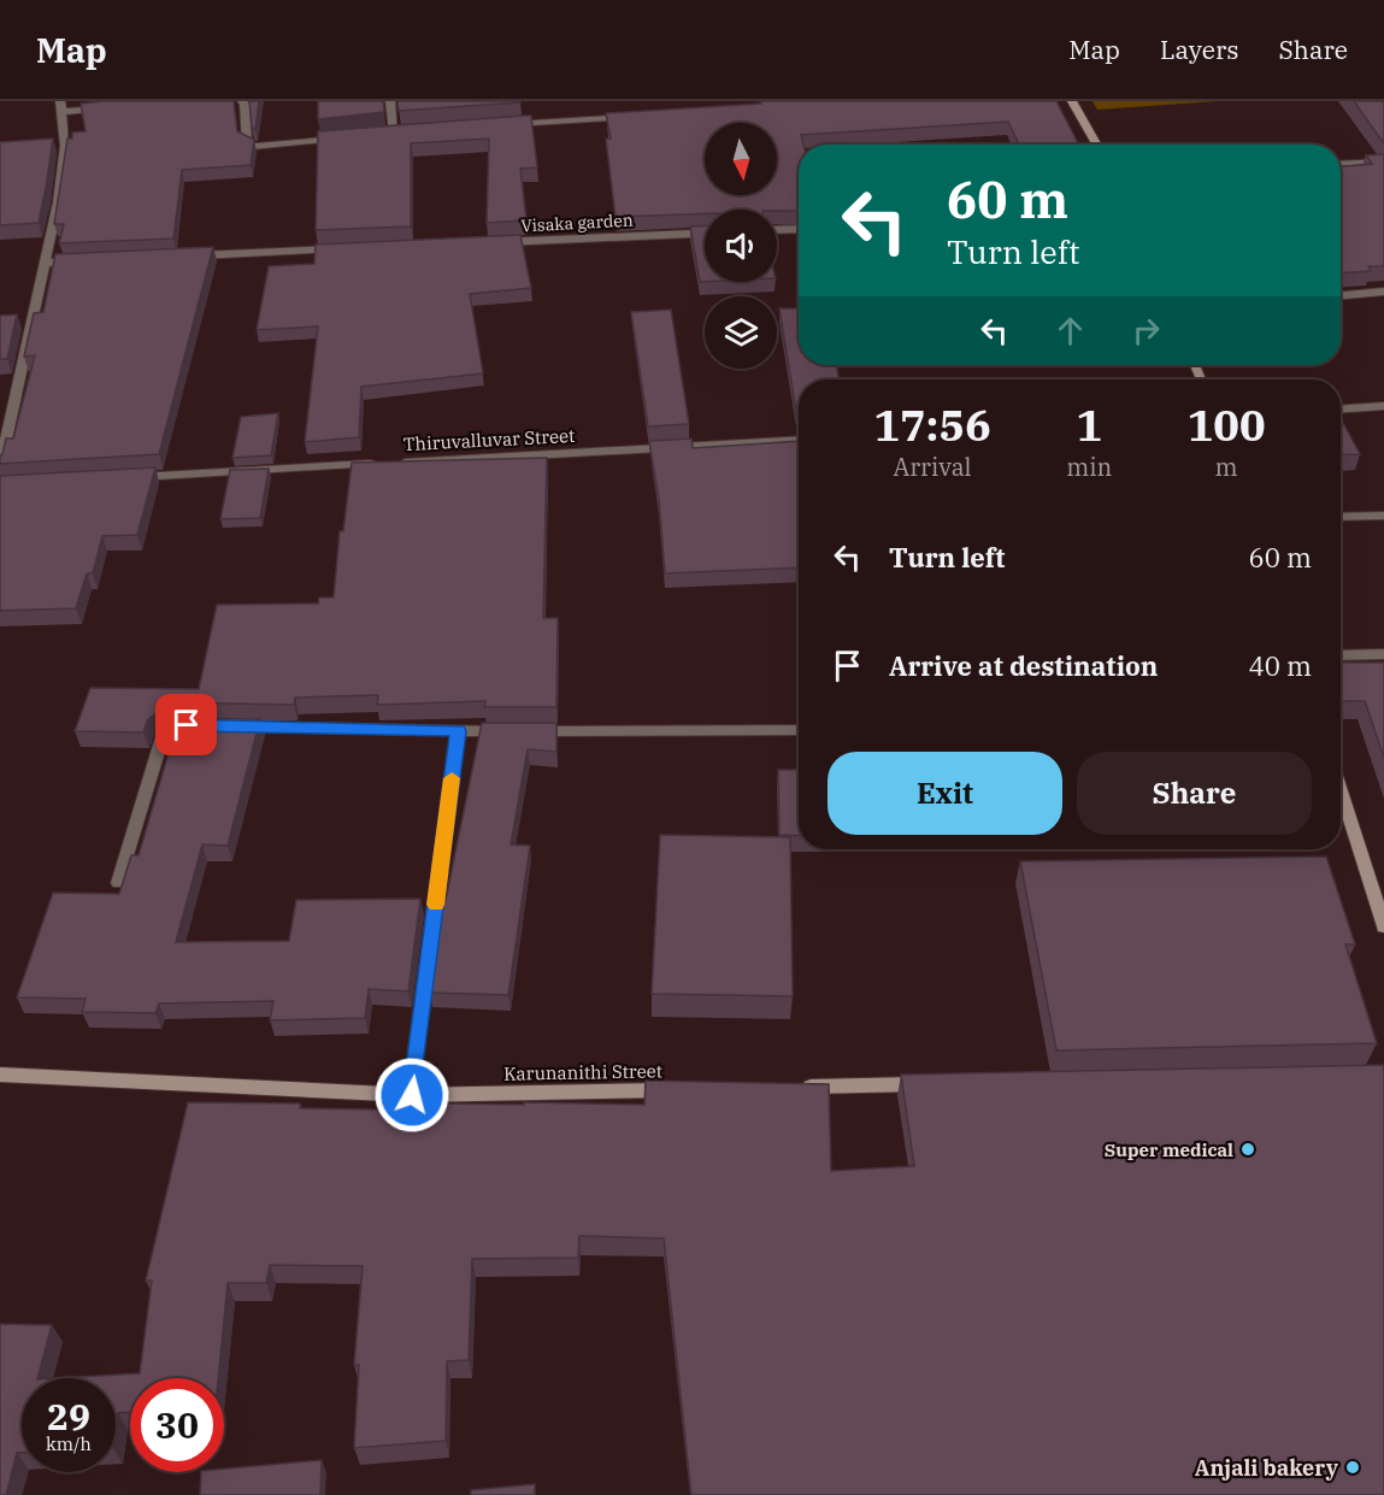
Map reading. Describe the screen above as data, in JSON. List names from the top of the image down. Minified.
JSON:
{"streets":{"street":["Visaka garden","Thiruvalluvar Street","Karunanithi Street"]},"places":["Super medical","Anjali bakery"],"north":"bottom","page":{"header":"Map","nav":["Map","Layers","Share"],"turn":["60 m","Turn left"],"eta":["17:56","Arrival","1","min","100","m"],"list":[{"name":"Turn left","value":"60 m"},{"name":"Arrive at destination","value":"40 m"}],"buttons":["Exit","Share"],"speed":"29 km/h","limit":"30"}}
